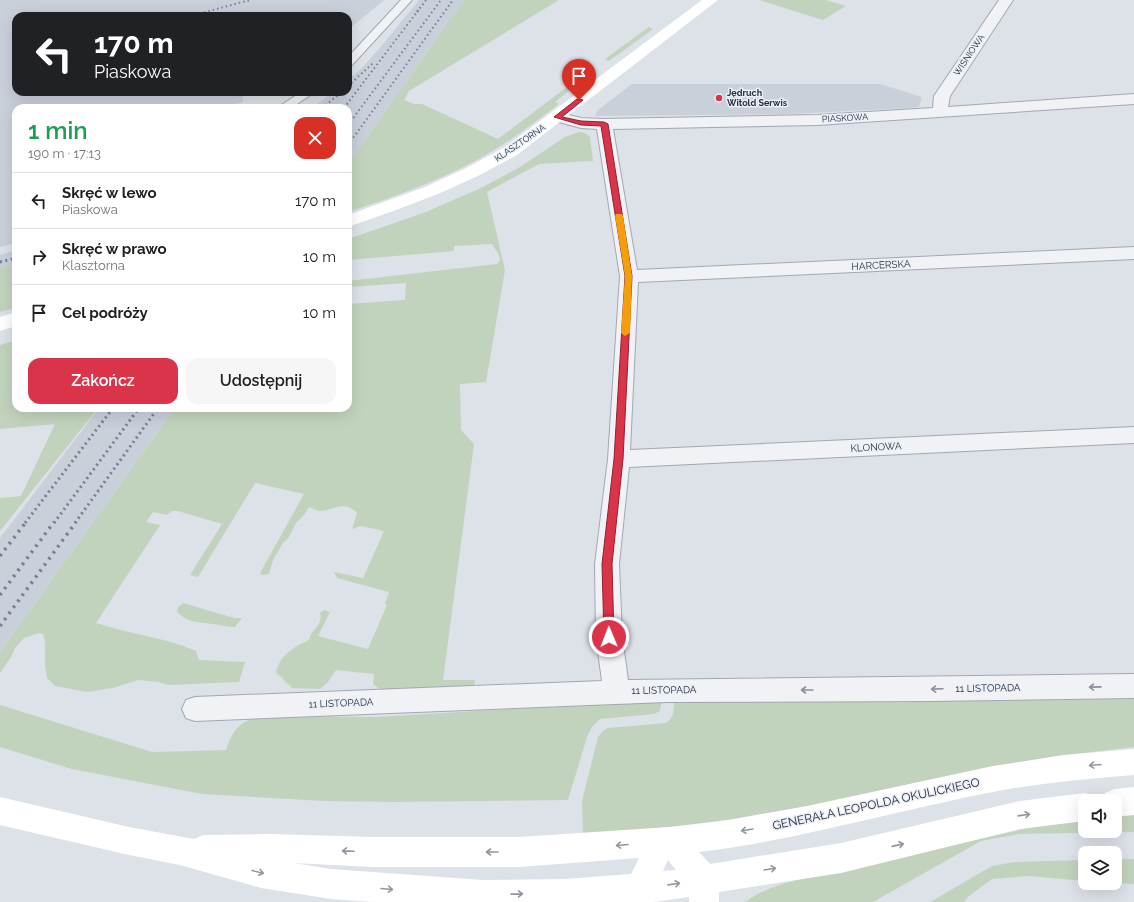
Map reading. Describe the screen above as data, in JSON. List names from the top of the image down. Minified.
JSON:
{"streets":{"street":["WIŚNIOWA","PIASKOWA","KLASZTORNA","HARCERSKA","KLONOWA","11 LISTOPADA","GENERAŁA LEOPOLDA OKULICKIEGO"]},"crossings":[["WIŚNIOWA","PIASKOWA"],["PIASKOWA","KLASZTORNA"]],"places":["Jędruch Witold Serwis"],"page":{"turn":["170 m","Piaskowa"],"heading":["1 min","190 m · 17:13"],"list":[{"name":"Skręć w lewo","note":"Piaskowa","value":"170 m"},{"name":"Skręć w prawo","note":"Klasztorna","value":"10 m"},{"name":"Cel podróży","value":"10 m"}],"buttons":["Zakończ","Udostępnij"]}}
